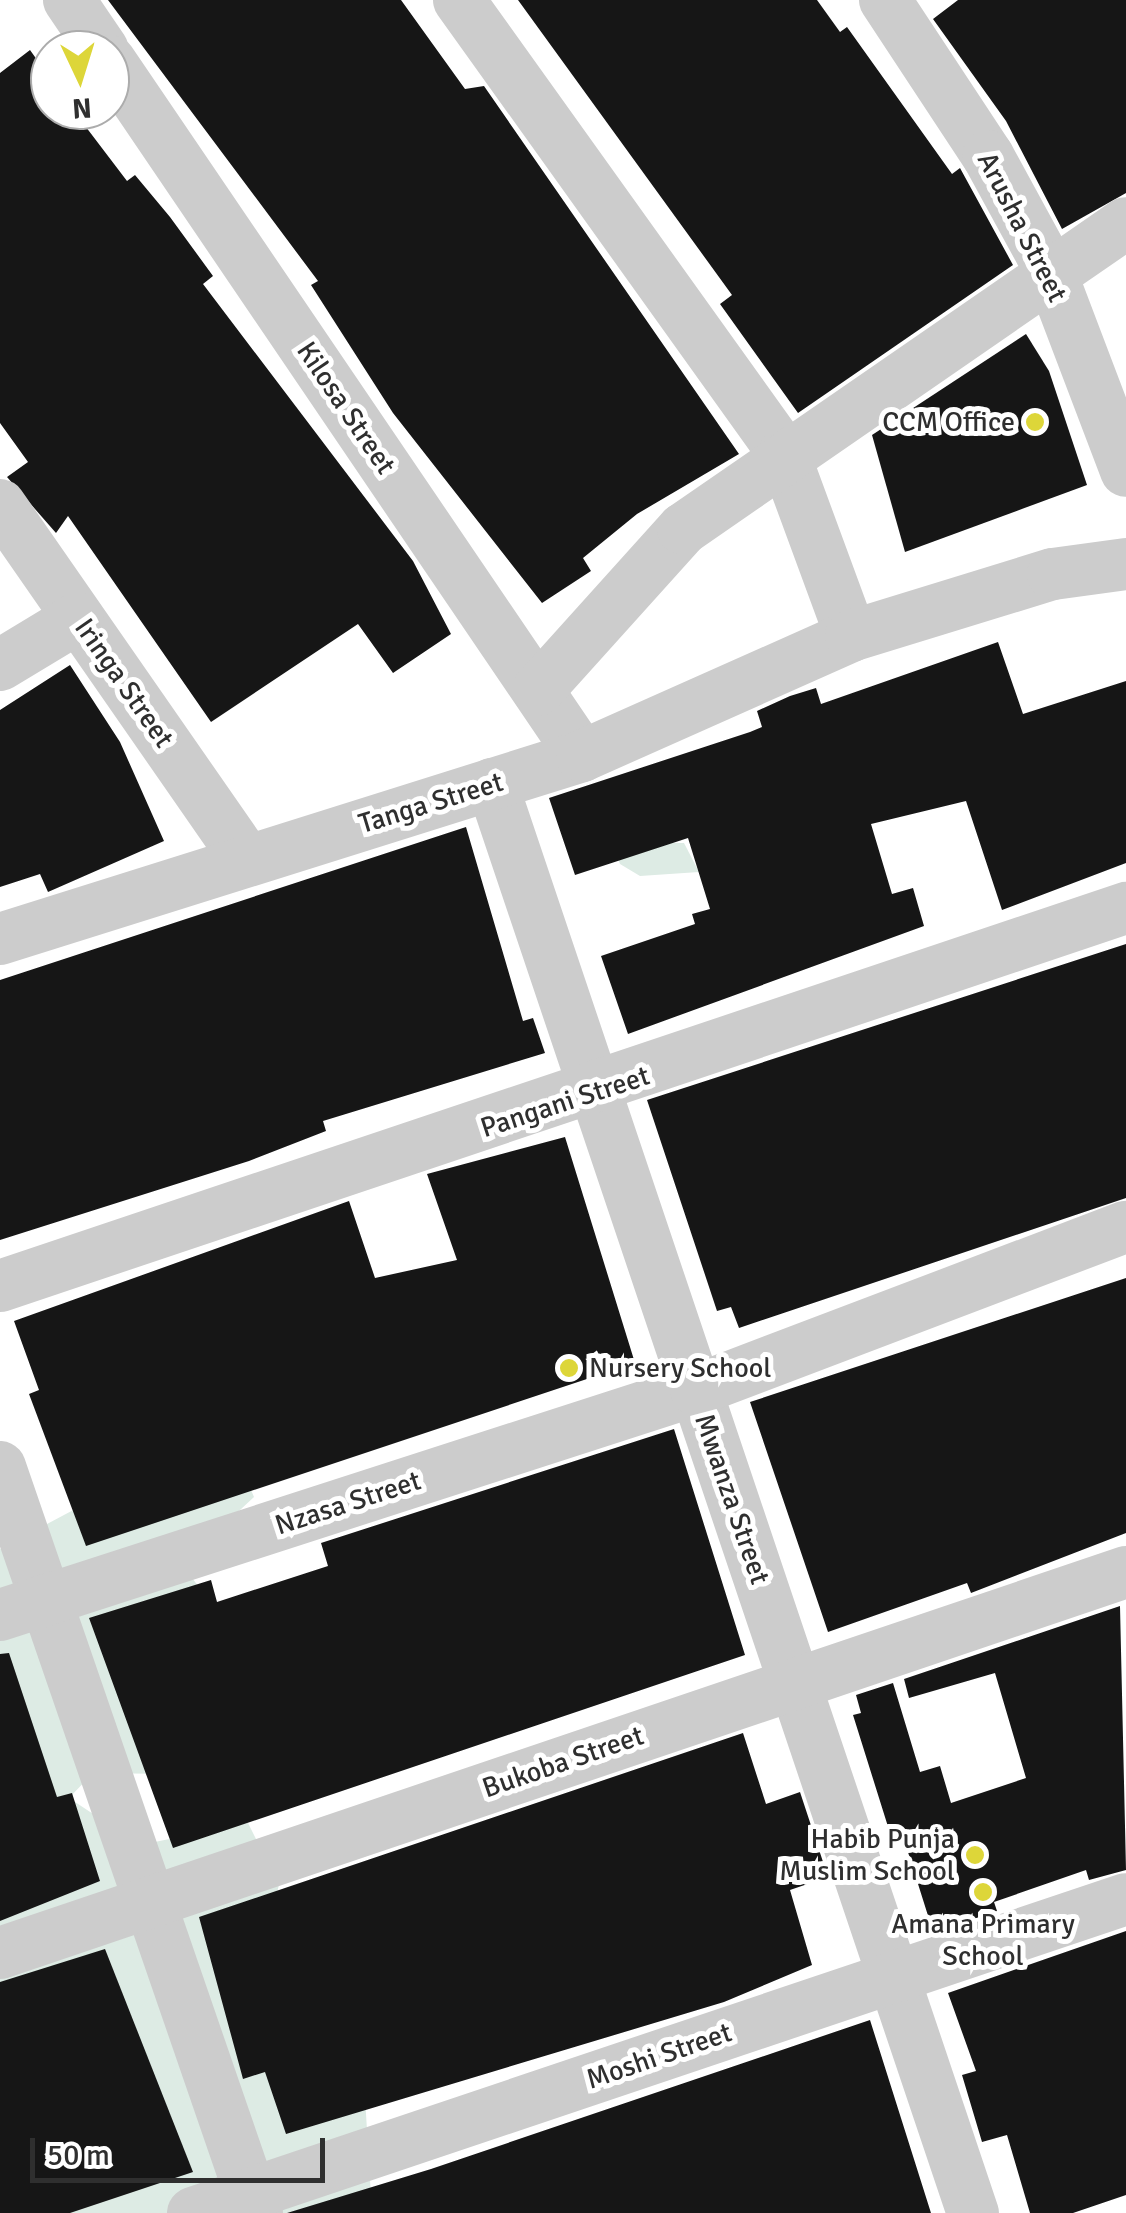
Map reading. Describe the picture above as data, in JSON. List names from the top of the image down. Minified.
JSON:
{"streets":{"street":["Arusha Street","Kilosa Street","Iringa Street","Tanga Street","Pangani Street","Mwanza Street","Nzasa Street","Bukoba Street","Moshi Street"]},"crossings":[["Kilosa Street","Tanga Street"],["Iringa Street","Tanga Street"],["Tanga Street","Mwanza Street"],["Pangani Street","Mwanza Street"],["Mwanza Street","Nzasa Street"],["Mwanza Street","Bukoba Street"],["Mwanza Street","Moshi Street"]],"places":["CCM Office","Nursery School","Habib Punja Muslim School","Amana Primary School"],"scale_bar":"50 m","north":"bottom"}
